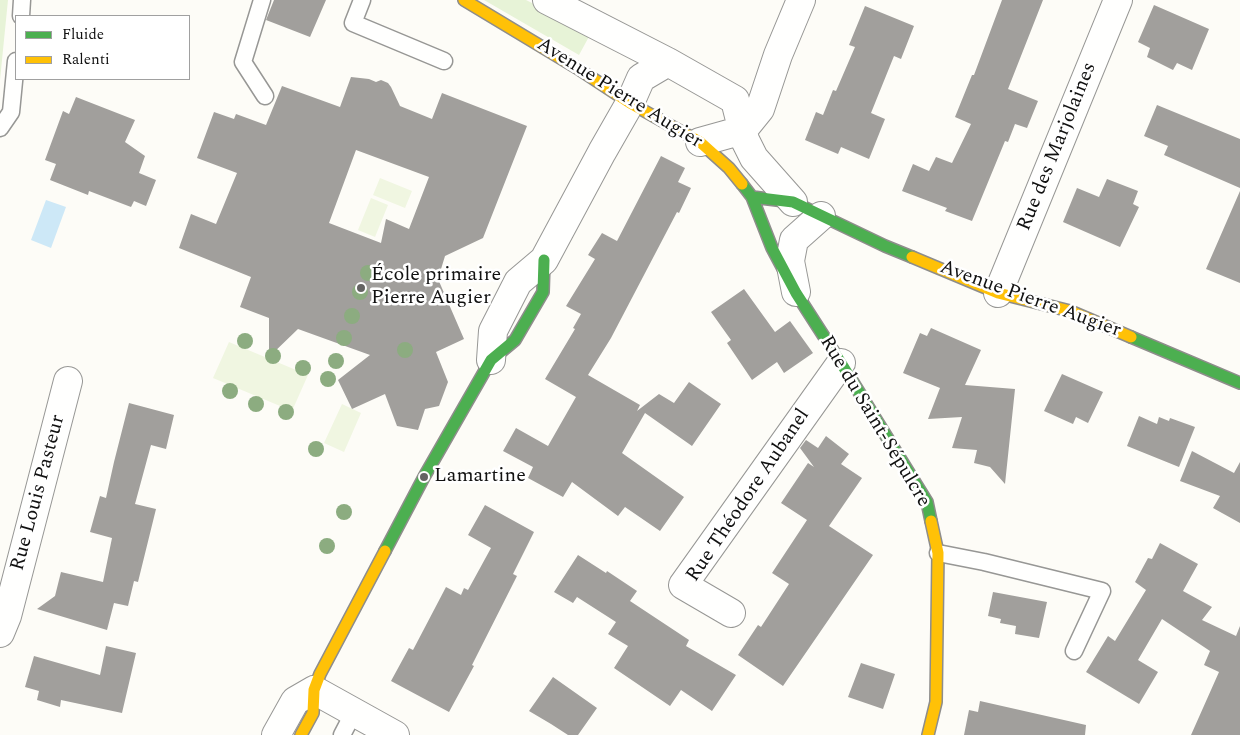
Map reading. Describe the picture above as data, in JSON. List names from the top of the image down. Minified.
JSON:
{"streets":{"street":["Avenue Pierre Augier","Rue des Marjolaines","Rue du Saint-Sépulcre","Rue Louis Pasteur","Rue Théodore Aubanel"]},"crossings":[["Avenue Pierre Augier","Rue des Marjolaines"],["Avenue Pierre Augier","Rue du Saint-Sépulcre"],["Rue du Saint-Sépulcre","Rue Théodore Aubanel"]],"places":["École primaire Pierre Augier","Lamartine"],"legend":["Fluide","Ralenti"]}
